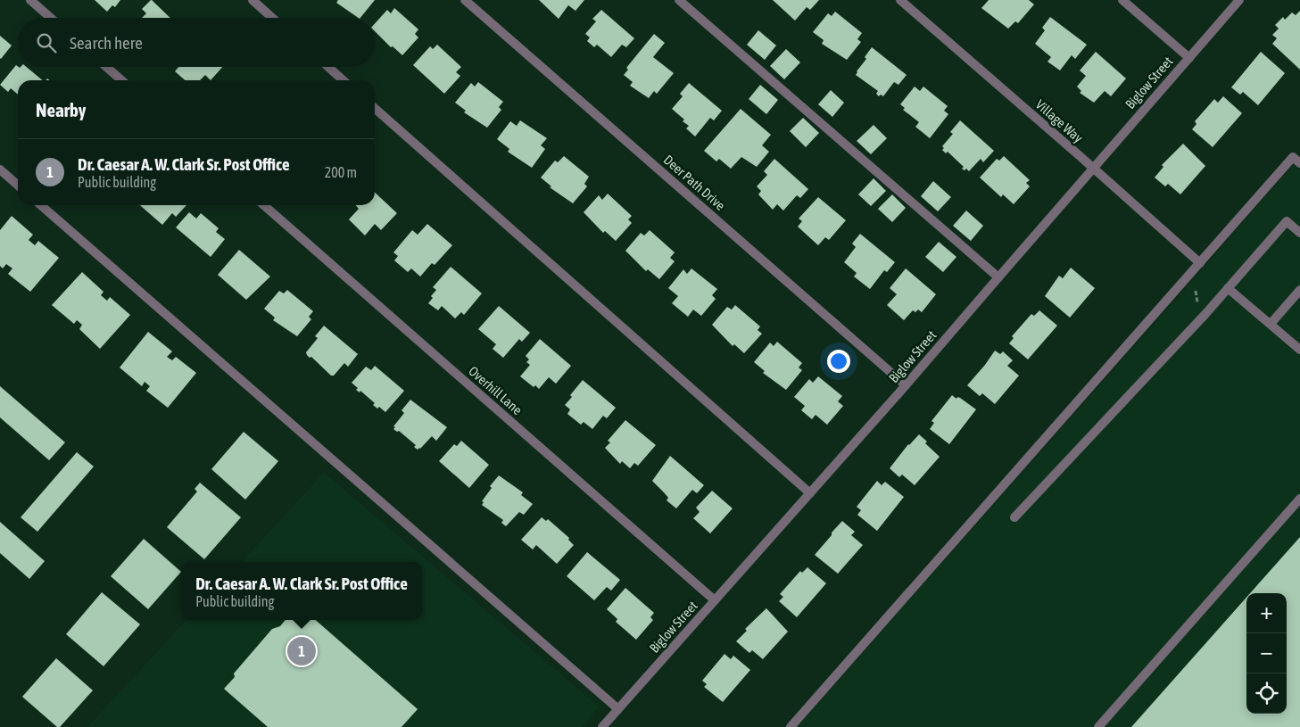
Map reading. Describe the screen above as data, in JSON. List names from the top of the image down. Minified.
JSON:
{"streets":{"street":["Biglow Street","Village Way","Deer Path Drive","Overhill Lane"]},"crossings":[["Biglow Street","Village Way"],["Biglow Street","Deer Path Drive"],["Biglow Street","Overhill Lane"]],"page":{"search":"Search here","heading":"Nearby","list":[{"mark":"1","name":"Dr. Caesar A. W. Clark Sr. Post Office","note":"Public building","value":"200 m"}],"popup":["Dr. Caesar A. W. Clark Sr. Post Office","Public building"],"map_buttons":["+","−"],"pins":"1"}}
